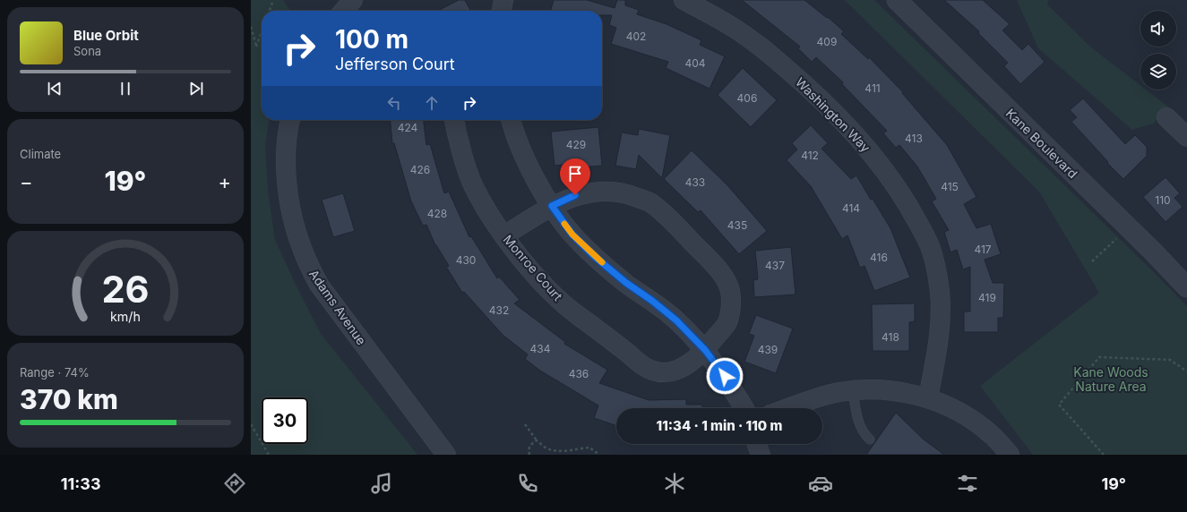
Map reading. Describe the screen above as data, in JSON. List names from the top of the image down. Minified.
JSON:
{"streets":{"street":["Washington Way","Kane Boulevard","Monroe Court","Adams Avenue"]},"parks":["Kane Woods Nature Area"],"house_numbers":["402","409","404","411","406","424","413","429","412","426","433","415","110","414","428","435","417","416","430","437","419","432","418","434","439","436"],"page":{"turn":["100 m","Jefferson Court"],"song":["Blue Orbit","Sona"],"tile":["Climate",["Range · 74%","370 km"]],"heat":["−","19°","+"],"limit":"30","trip":"11:34 · 1 min · 110 m","tabs":["11:33","19°"],"gauge":["26","km/h"]}}
